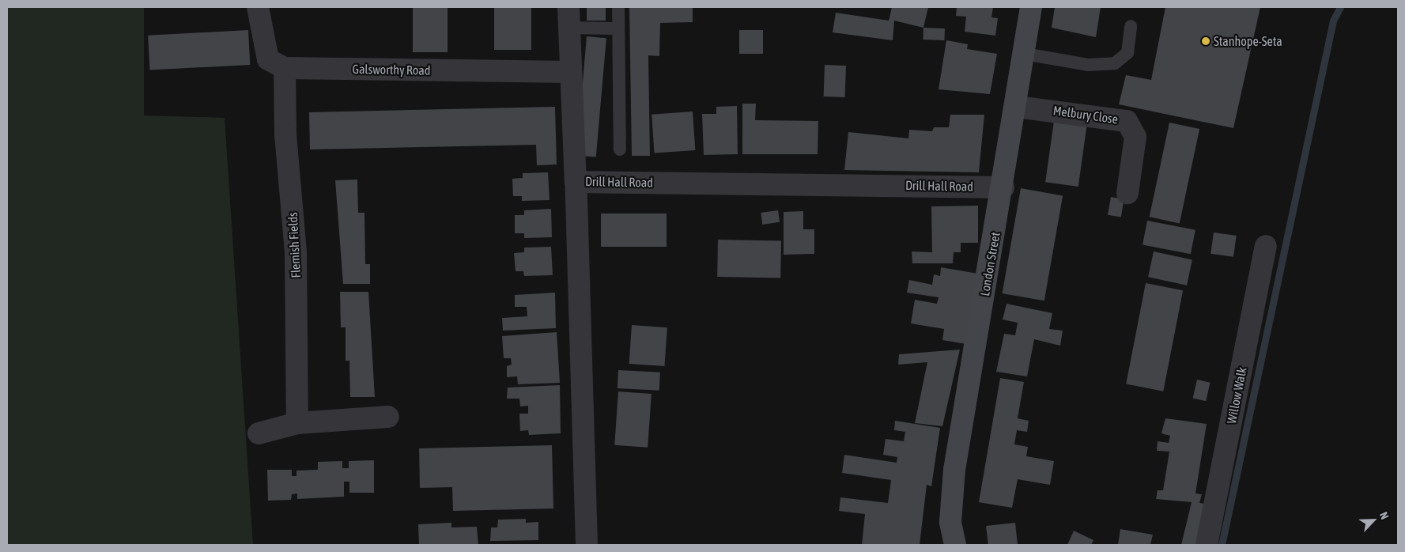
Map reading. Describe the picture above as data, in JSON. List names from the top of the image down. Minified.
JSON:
{"streets":{"main road":["London Street"],"street":["Galsworthy Road","Melbury Close","Drill Hall Road","Flemish Fields","Willow Walk"]},"crossings":[["Galsworthy Road","Flemish Fields"],["Melbury Close","London Street"],["Drill Hall Road","London Street"]],"places":["Stanhope-Seta"],"north":"top right"}
